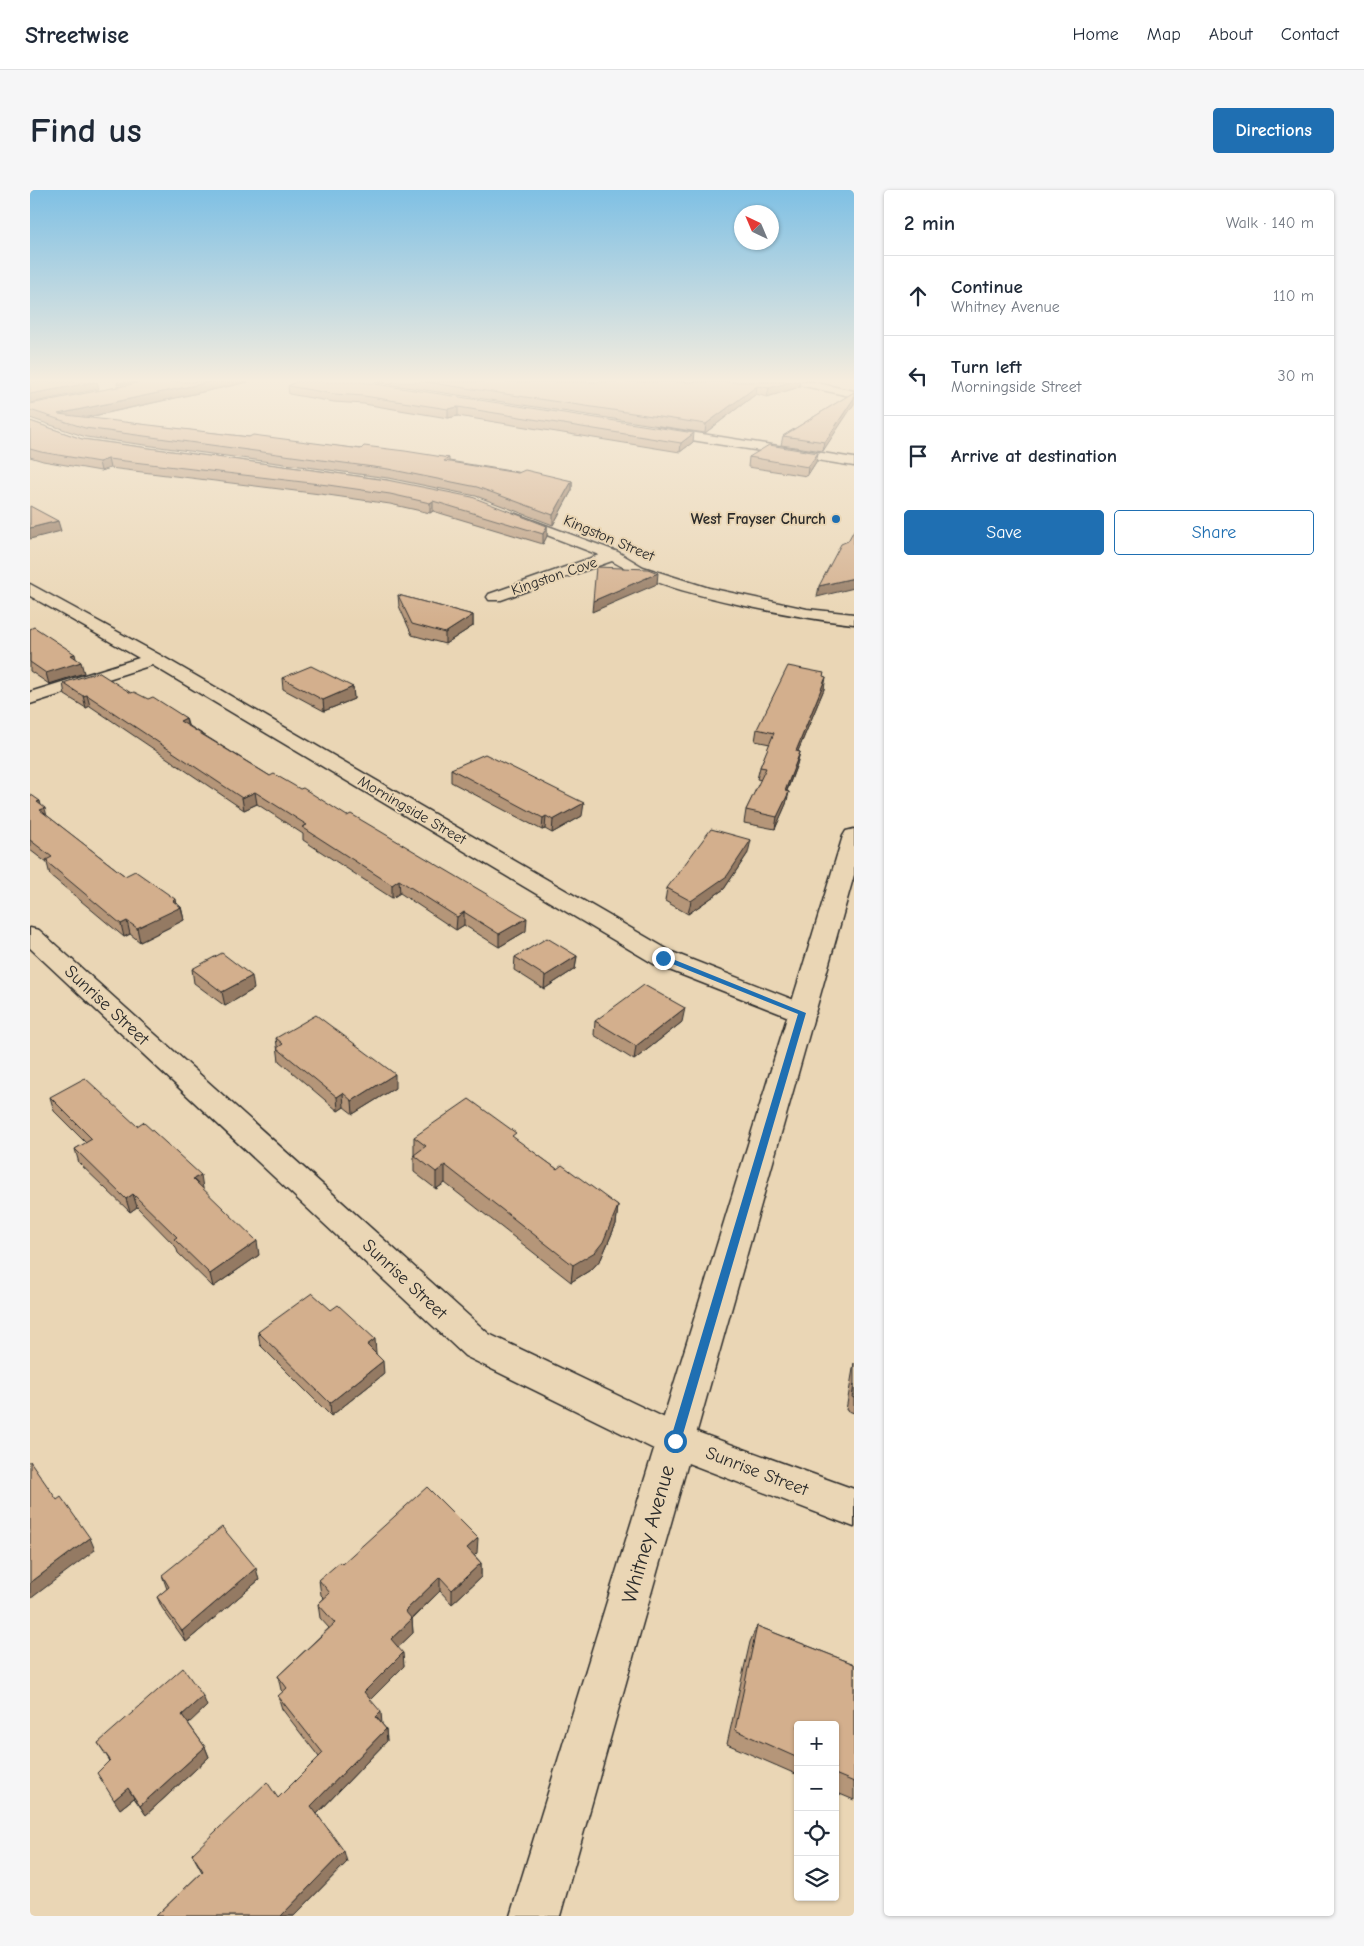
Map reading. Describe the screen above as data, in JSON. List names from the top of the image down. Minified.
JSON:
{"streets":{"street":["Kingston Street","Kingston Cove","Morningside Street","Sunrise Street","Whitney Avenue"]},"crossings":[["Kingston Street","Kingston Cove"],["Morningside Street","Whitney Avenue"],["Sunrise Street","Whitney Avenue"]],"places":["West Frayser Church"],"north":"top left","page":{"header":"Streetwise","nav":["Home","Map","About","Contact"],"buttons":["Directions",["Save","Share"]],"title":"Find us","heading":["2 min","Walk · 140 m"],"list":[["Continue","Whitney Avenue","110 m"],["Turn left","Morningside Street","30 m"],"Arrive at destination"],"map_buttons":["+","−"]}}
